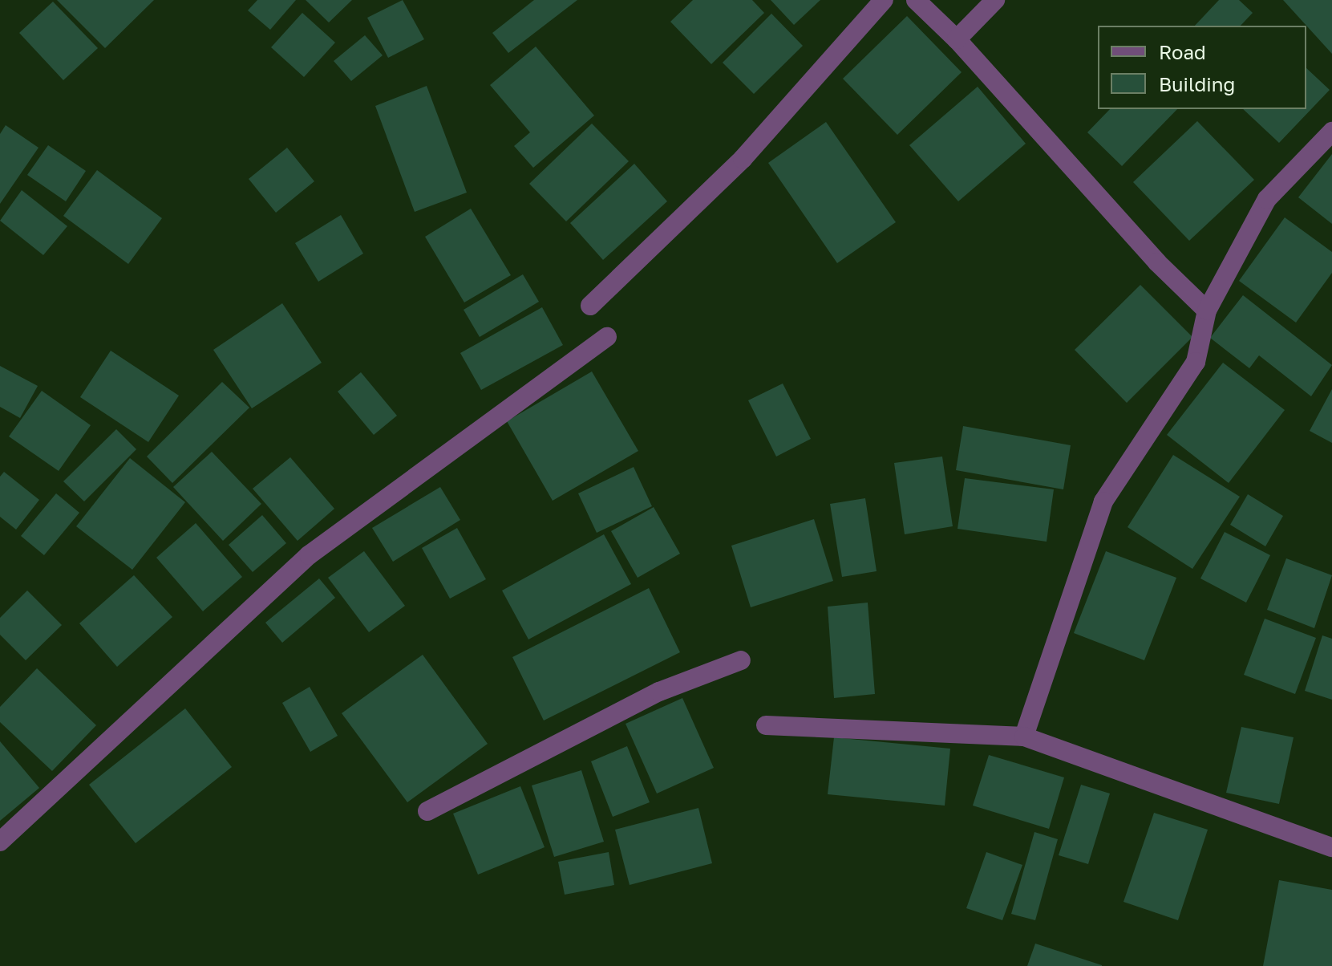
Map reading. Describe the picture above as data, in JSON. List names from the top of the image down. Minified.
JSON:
{"legend":["Road","Building"]}
